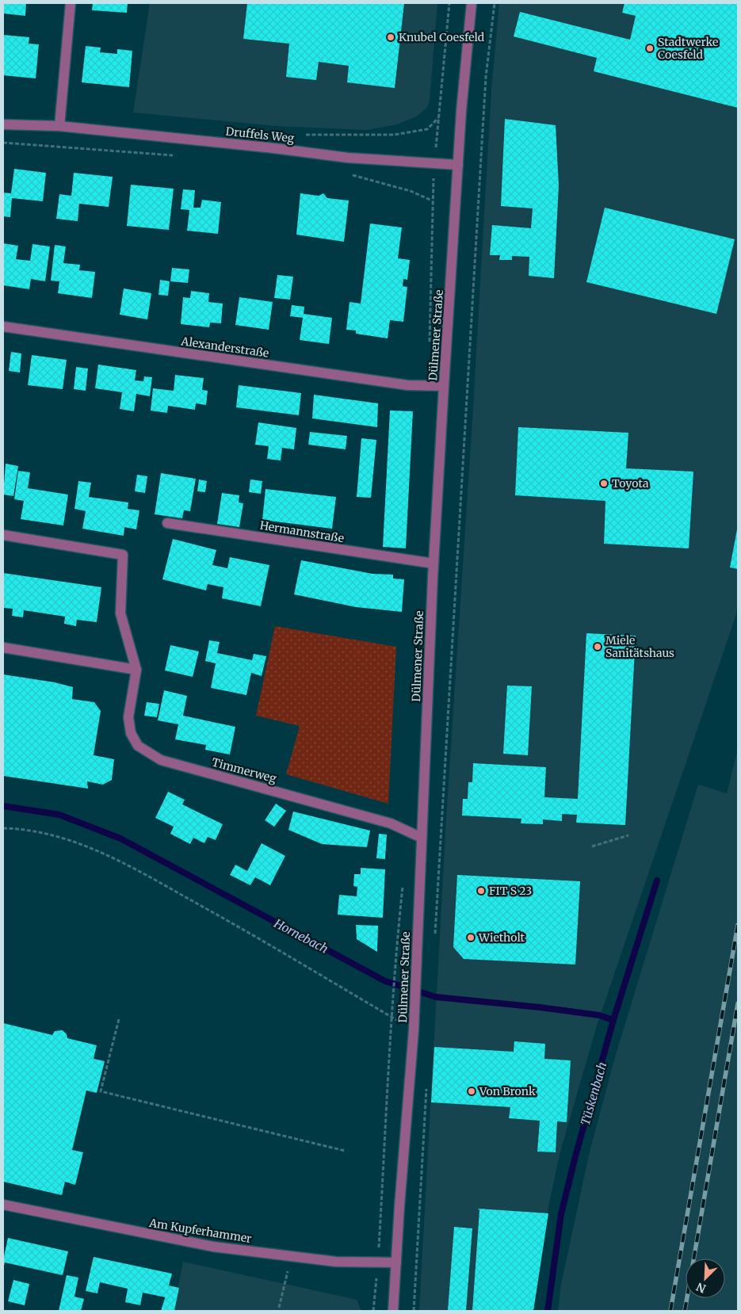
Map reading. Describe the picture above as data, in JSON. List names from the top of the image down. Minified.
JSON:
{"streets":{"street":["Druffels Weg","Dülmener Straße","Alexanderstraße","Hermannstraße","Timmerweg","Am Kupferhammer"]},"crossings":[["Druffels Weg","Dülmener Straße"],["Dülmener Straße","Alexanderstraße"],["Dülmener Straße","Hermannstraße"],["Dülmener Straße","Timmerweg"],["Dülmener Straße","Am Kupferhammer"]],"water":["Hornebach","Tüskenbach"],"places":["Knubel Coesfeld","Stadtwerke Coesfeld","Toyota","Miele Sanitätshaus","FIT S 23","Wietholt","Von Bronk"],"north":"bottom left"}
